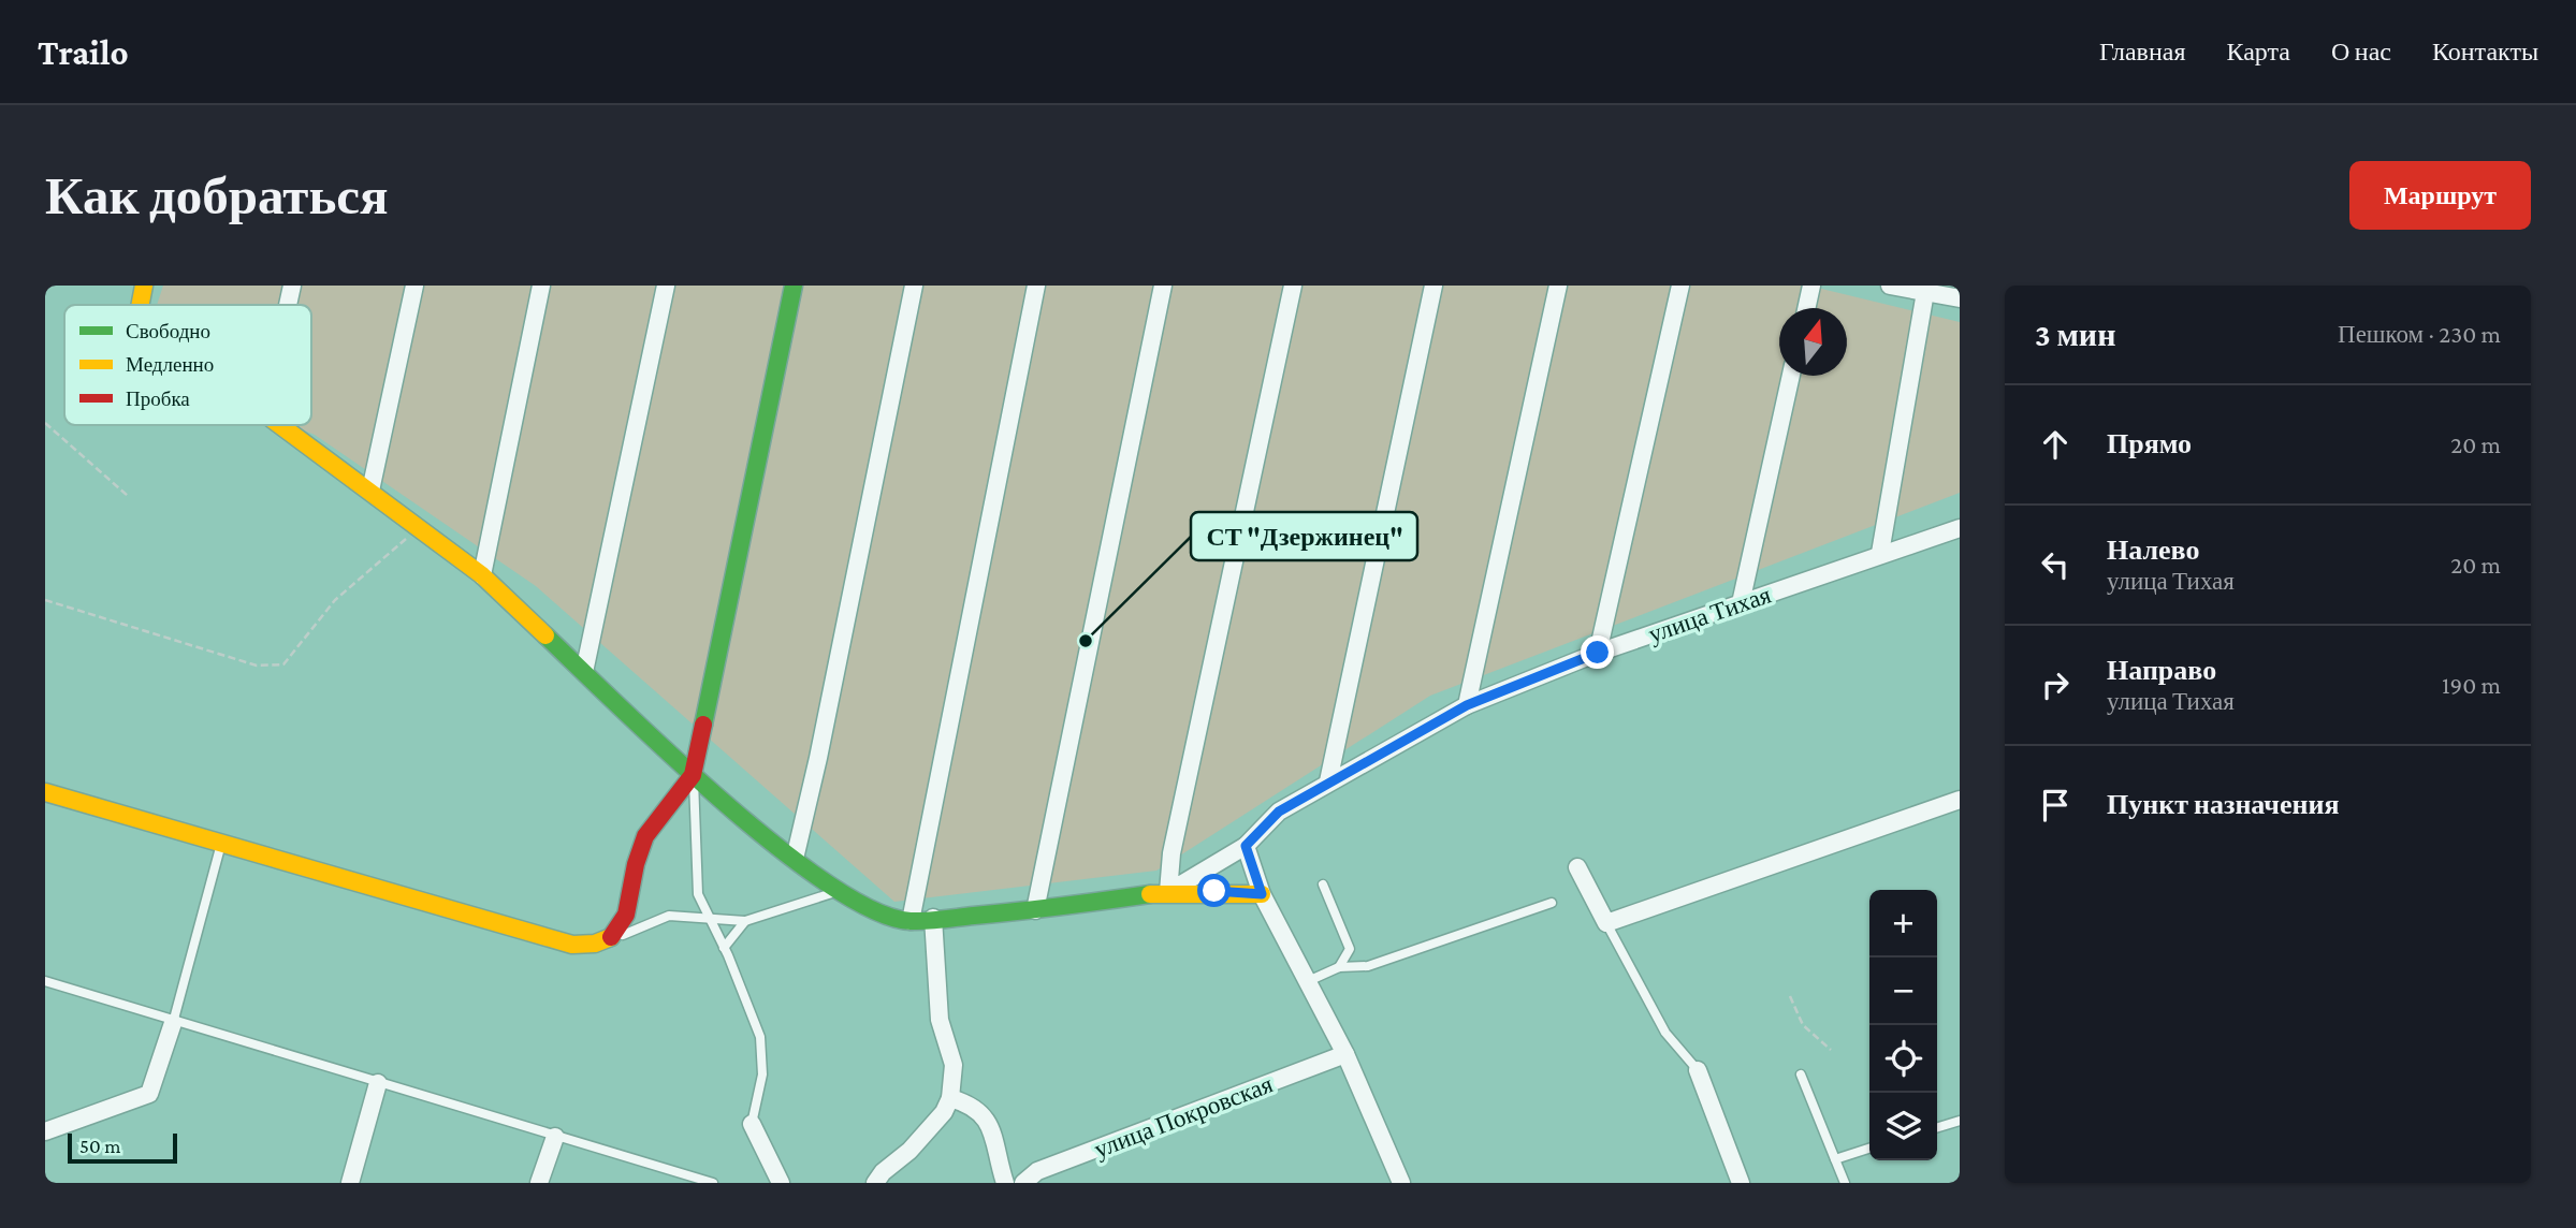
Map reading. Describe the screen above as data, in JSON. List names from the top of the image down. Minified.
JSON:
{"streets":{"street":["улица Тихая","улица Покровская"]},"places":["СТ \"Дзержинец\""],"legend":["Свободно","Медленно","Пробка"],"scale_bar":"50 m","north":"top","page":{"header":"Trailo","nav":["Главная","Карта","О нас","Контакты"],"buttons":"Маршрут","title":"Как добраться","heading":["3 мин","Пешком · 230 m"],"list":[["Прямо","20 m"],["Налево","улица Тихая","20 m"],["Направо","улица Тихая","190 m"],"Пункт назначения"],"map_buttons":["+","−"],"scale":"50 m"}}
